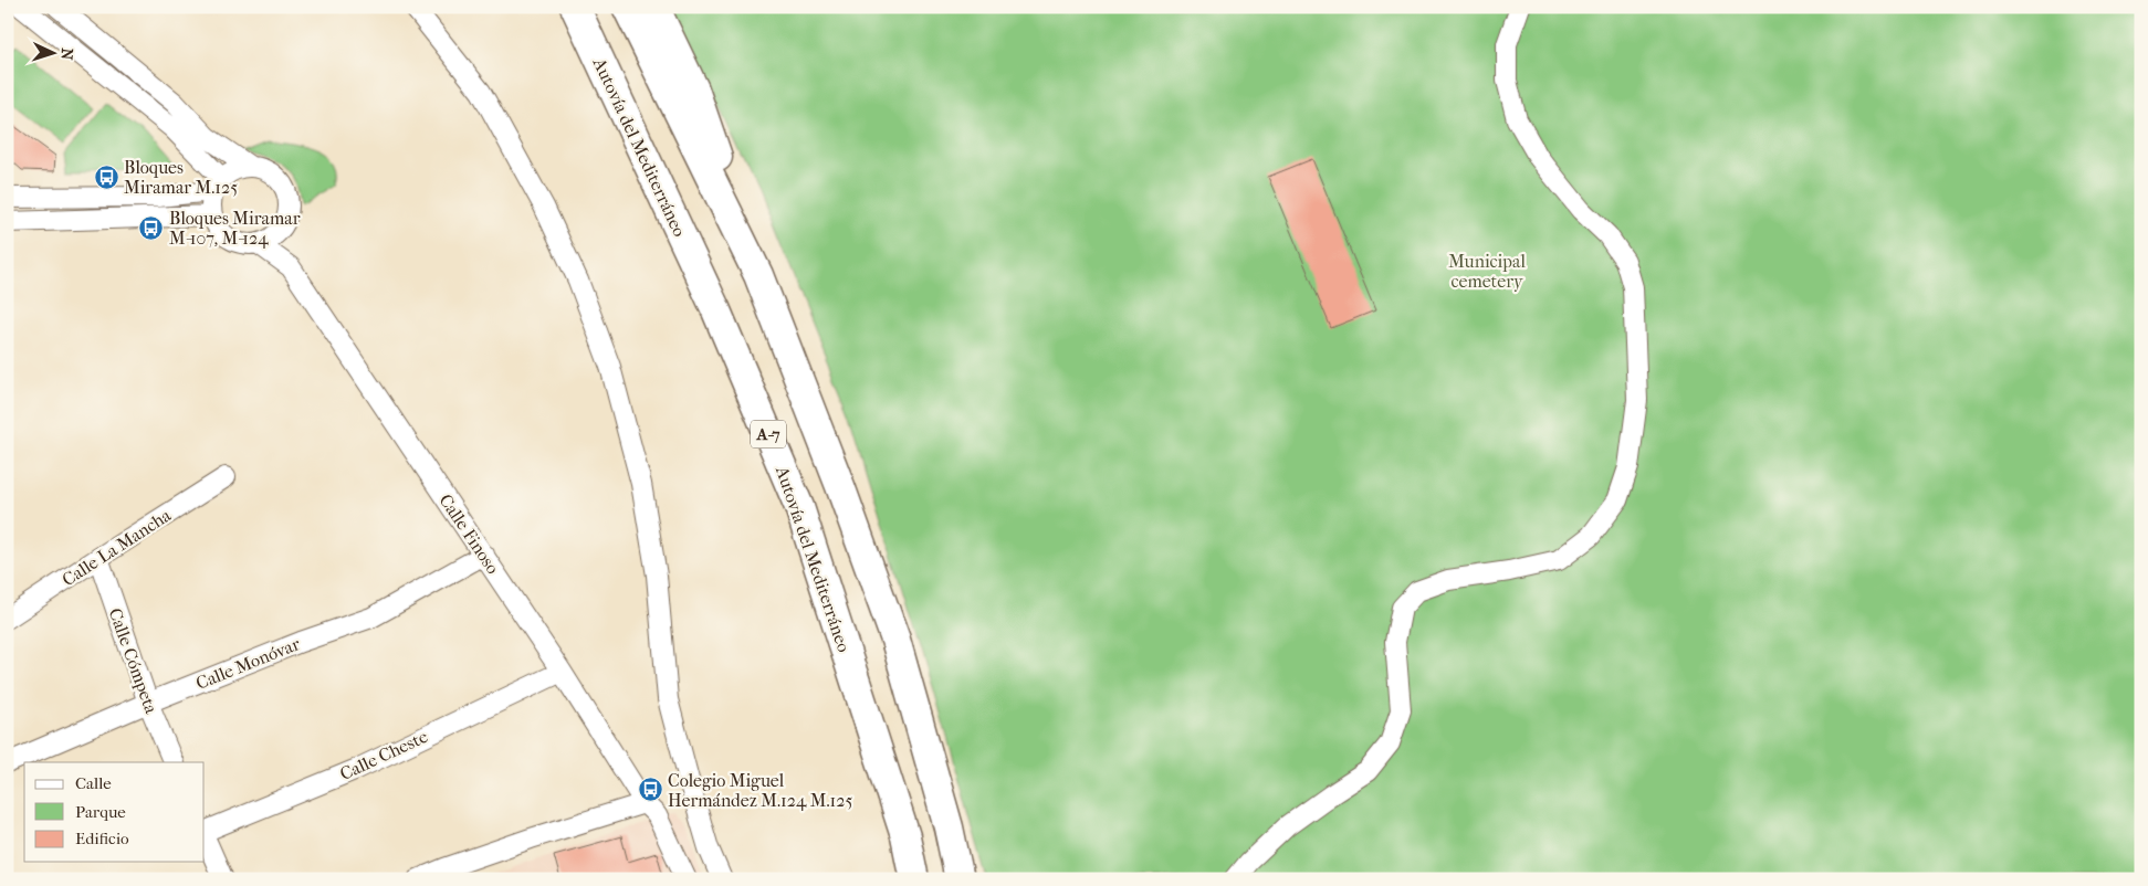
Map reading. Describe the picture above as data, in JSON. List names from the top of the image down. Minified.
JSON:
{"streets":{"highway":["Autovía del Mediterráneo","A-7"],"street":["Calle Finoso","Calle La Mancha","Calle Cómpeta","Calle Monóvar","Calle Cheste"]},"crossings":[["Calle Finoso","Calle Monóvar"],["Calle Finoso","Calle Cheste"],["Calle La Mancha","Calle Cómpeta"],["Calle Cómpeta","Calle Monóvar"]],"parks":["Municipal cemetery"],"places":{"bus stop":["Bloques Miramar M.125","Bloques Miramar M-107, M-124","Colegio Miguel Hermández M.124 M.125"]},"legend":["Calle","Parque","Edificio"],"north":"right"}
